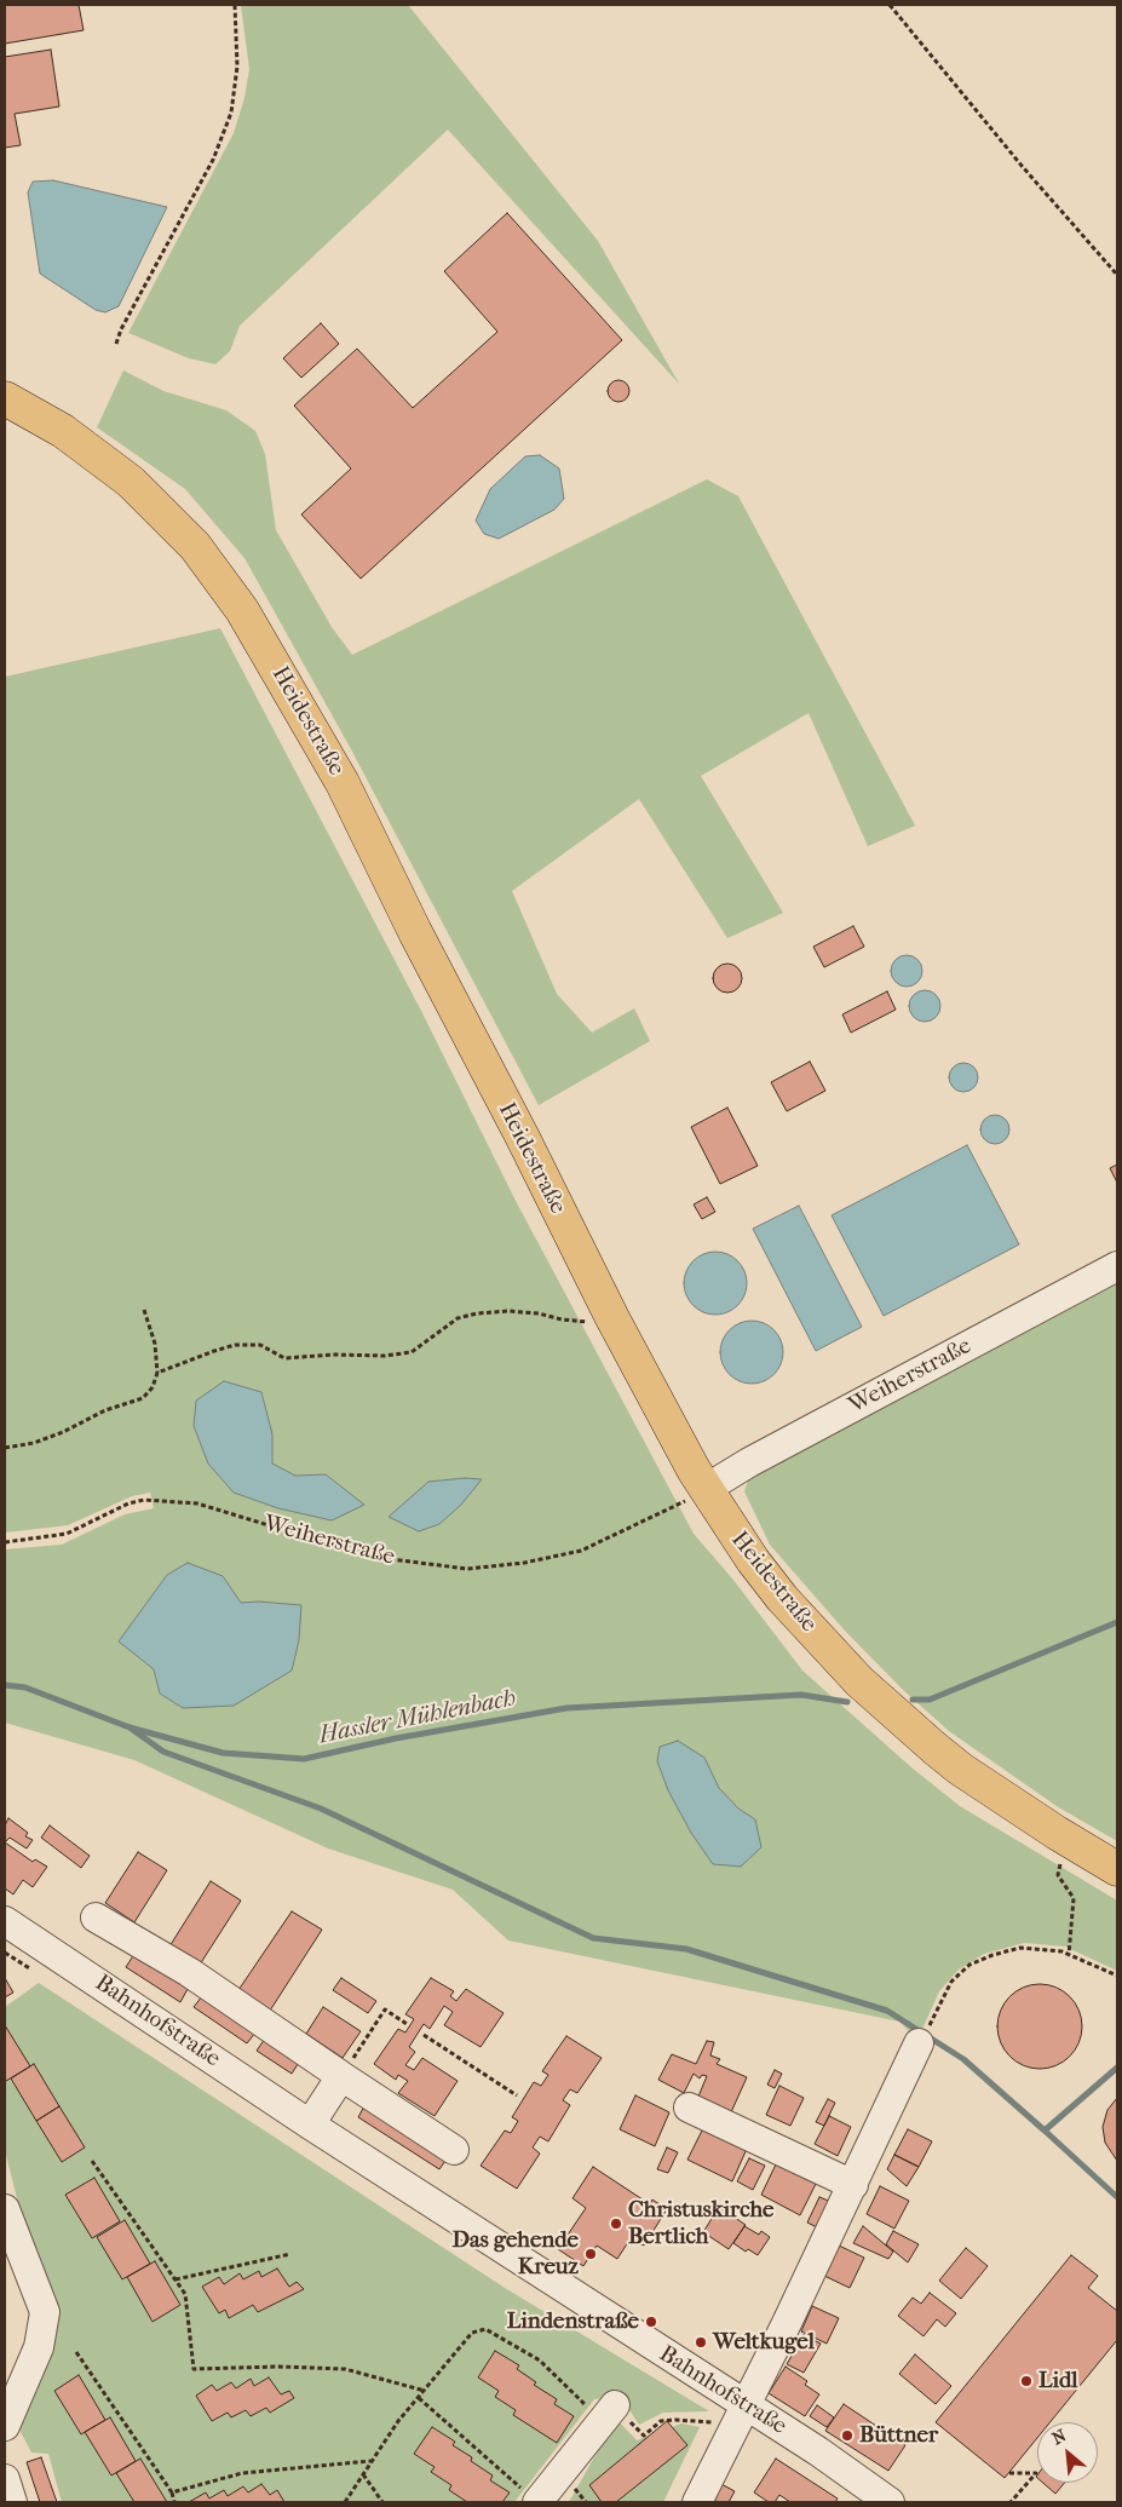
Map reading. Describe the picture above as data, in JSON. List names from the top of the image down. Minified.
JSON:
{"streets":{"main road":["Heidestraße"],"street":["Weiherstraße","Bahnhofstraße"]},"crossings":[["Heidestraße","Weiherstraße"]],"water":["Hassler Mühlenbach"],"places":["Christuskirche Bertlich","Das gehende Kreuz","Lindenstraße","Weltkugel","Lidl","Büttner"],"north":"top left"}
